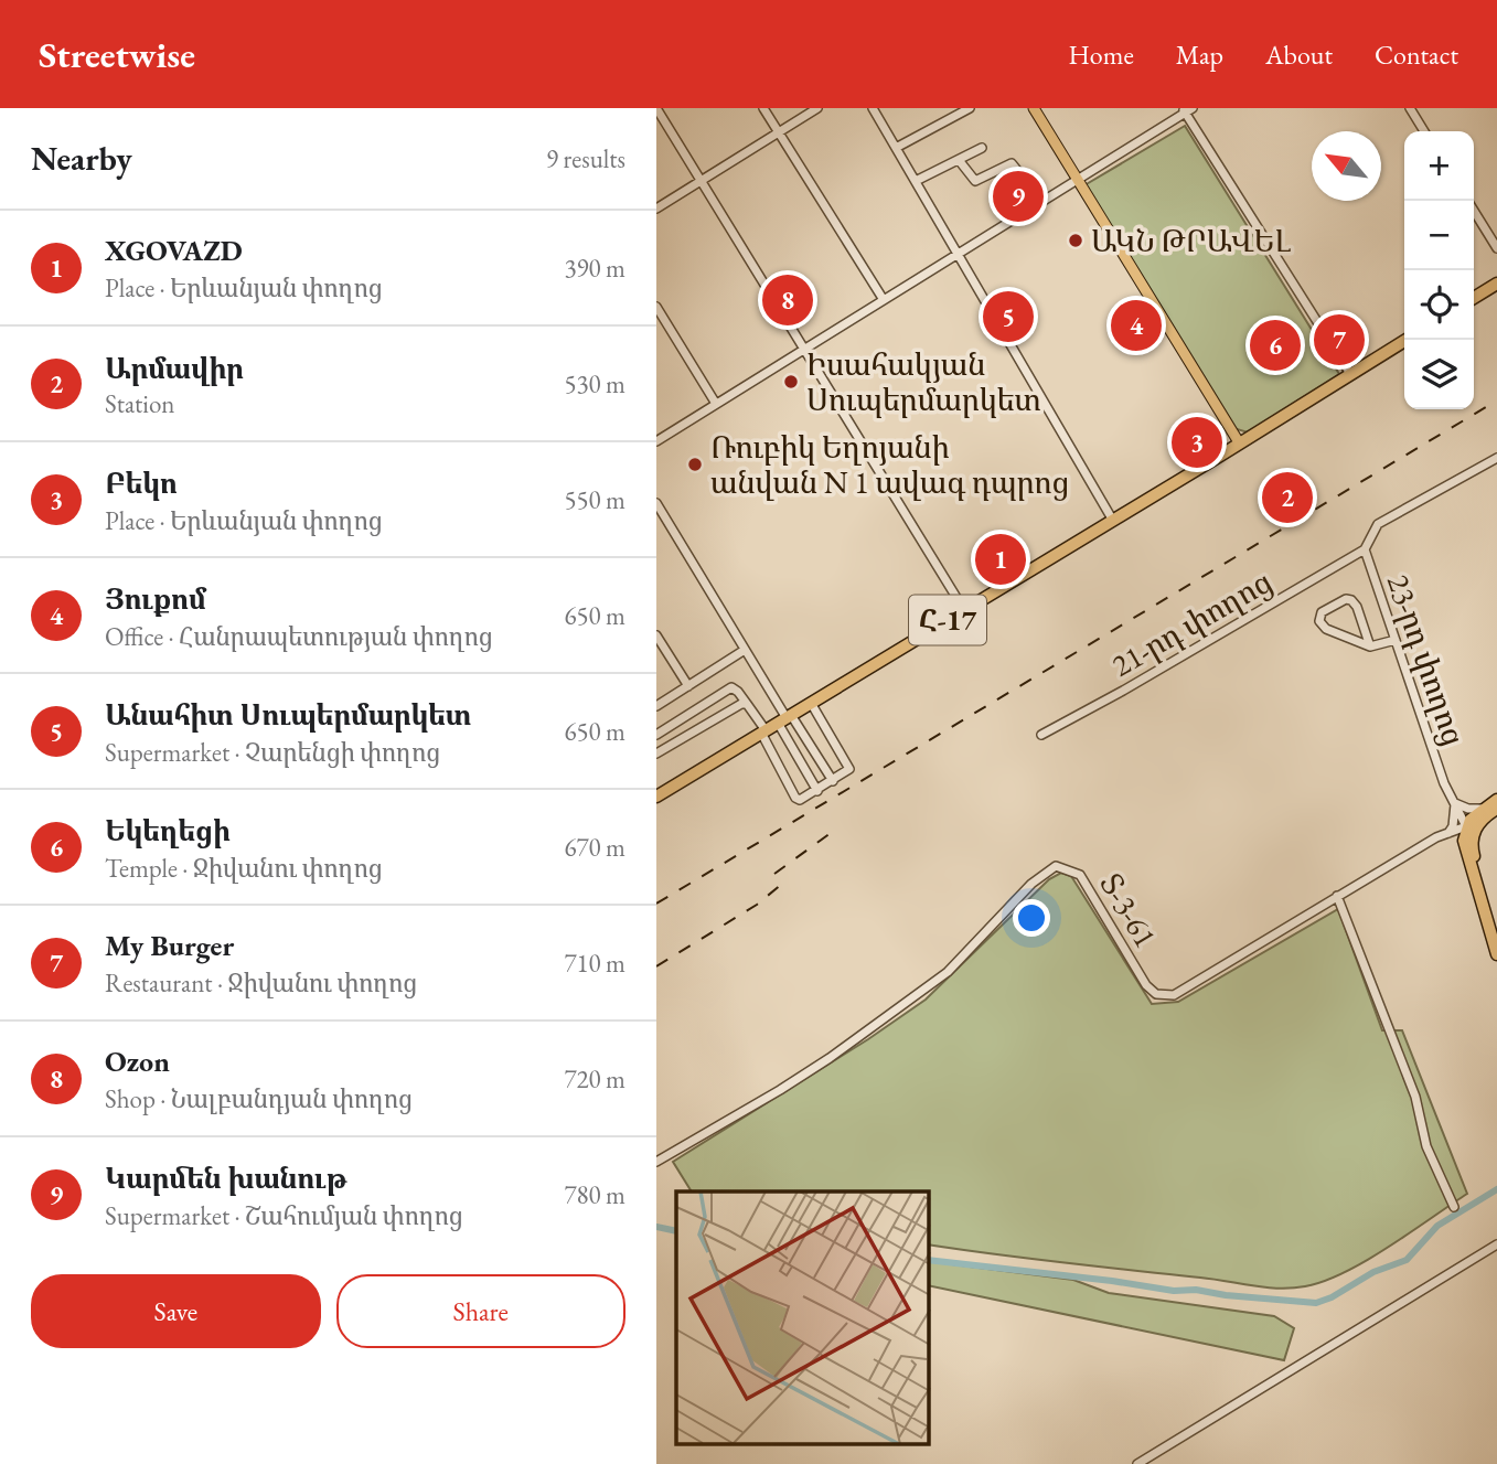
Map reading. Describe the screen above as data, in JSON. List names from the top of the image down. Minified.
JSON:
{"streets":{"highway":["Հ-17"],"street":["21-րդ փողոց","23-րդ փողոց","Տ-3-61"]},"crossings":[["21-րդ փողոց","23-րդ փողոց"],["23-րդ փողոց","Տ-3-61"]],"places":["ԱԿՆ ԹՐԱՎԵԼ","Իսահակյան Սուպերմարկետ","Ռուբիկ Եղոյանի անվան N 1 ավագ դպրոց"],"north":"top left","page":{"header":"Streetwise","nav":["Home","Map","About","Contact"],"heading":["Nearby","9 results"],"map_buttons":["+","−"],"pins":["9","8","5","4","7","6","3","2","1"],"list":[{"mark":"1","name":"XGOVAZD","note":"Place · Երևանյան փողոց","value":"390 m"},{"mark":"2","name":"Արմավիր","note":"Station","value":"530 m"},{"mark":"3","name":"Բեկո","note":"Place · Երևանյան փողոց","value":"550 m"},{"mark":"4","name":"Յուքոմ","note":"Office · Հանրապետության փողոց","value":"650 m"},{"mark":"5","name":"Անահիտ Սուպերմարկետ","note":"Supermarket · Չարենցի փողոց","value":"650 m"},{"mark":"6","name":"Եկեղեցի","note":"Temple · Ջիվանու փողոց","value":"670 m"},{"mark":"7","name":"My Burger","note":"Restaurant · Ջիվանու փողոց","value":"710 m"},{"mark":"8","name":"Ozon","note":"Shop · Նալբանդյան փողոց","value":"720 m"},{"mark":"9","name":"Կարմեն խանութ","note":"Supermarket · Շահումյան փողոց","value":"780 m"}],"buttons":["Save","Share"]}}
